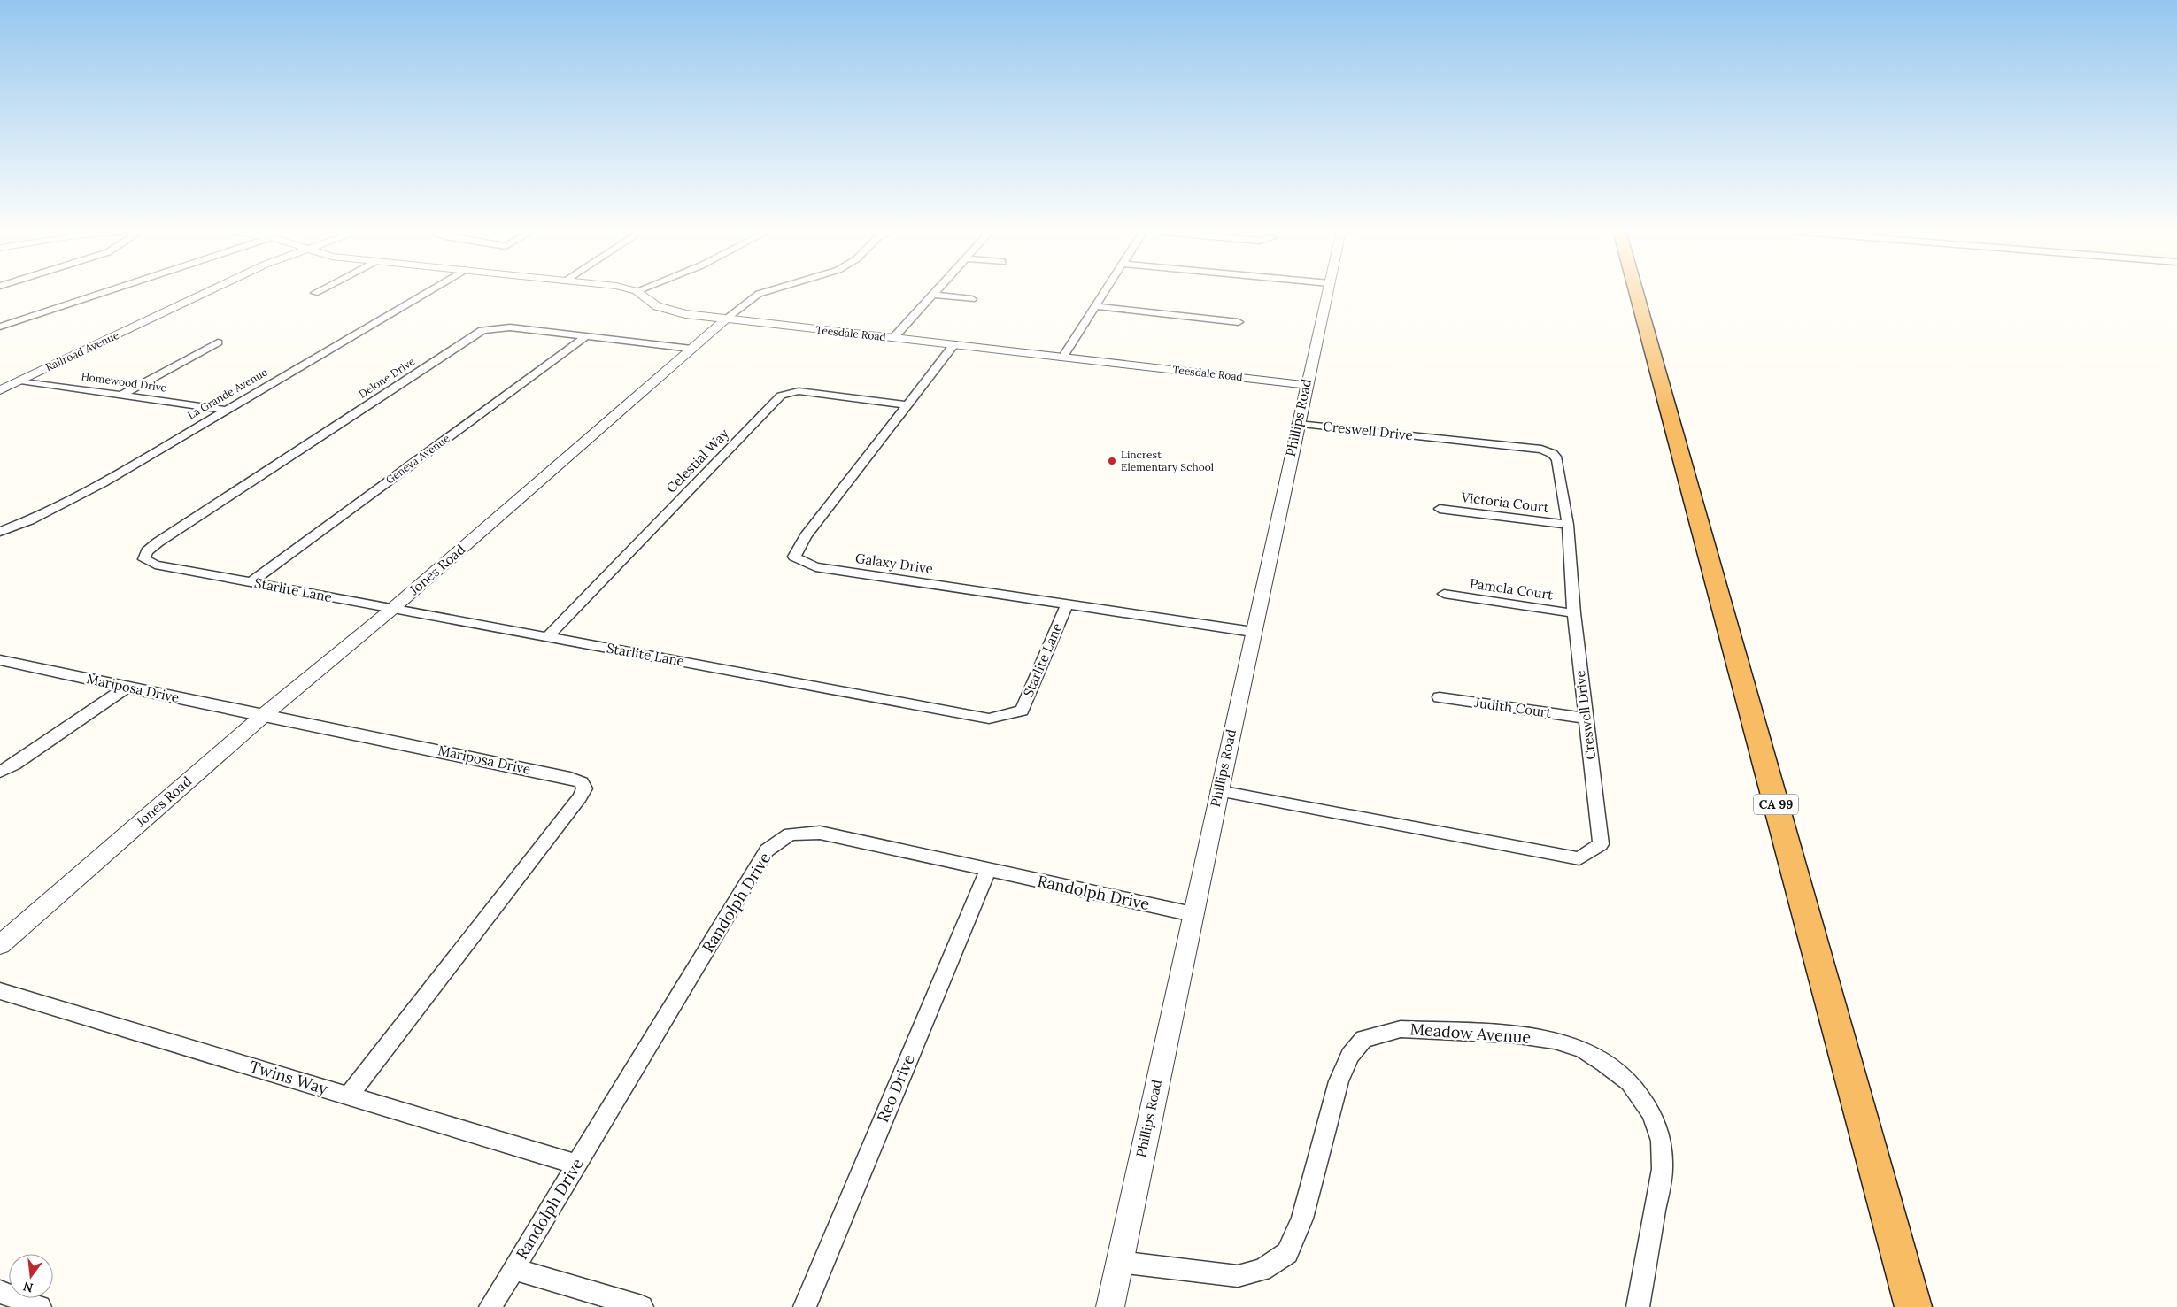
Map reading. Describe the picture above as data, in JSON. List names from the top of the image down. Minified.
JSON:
{"streets":{"highway":["CA 99"],"street":["Teesdale Road","Railroad Avenue","Delone Drive","Homewood Drive","La Grande Avenue","Phillips Road","Creswell Drive","Geneva Avenue","Celestial Way","Victoria Court","Galaxy Drive","Jones Road","Pamela Court","Starlite Lane","Mariposa Drive","Judith Court","Randolph Drive","Meadow Avenue","Twins Way","Reo Drive"]},"crossings":[["Teesdale Road","Phillips Road"],["Teesdale Road","Galaxy Drive"],["Teesdale Road","Jones Road"],["Railroad Avenue","Homewood Drive"],["Delone Drive","Geneva Avenue"],["Delone Drive","Jones Road"],["Delone Drive","Starlite Lane"],["Homewood Drive","La Grande Avenue"],["Phillips Road","Creswell Drive"],["Phillips Road","Galaxy Drive"],["Phillips Road","Randolph Drive"],["Phillips Road","Meadow Avenue"],["Creswell Drive","Victoria Court"],["Creswell Drive","Pamela Court"],["Creswell Drive","Judith Court"],["Geneva Avenue","Starlite Lane"],["Celestial Way","Galaxy Drive"],["Celestial Way","Starlite Lane"],["Galaxy Drive","Starlite Lane"],["Jones Road","Starlite Lane"],["Jones Road","Mariposa Drive"],["Mariposa Drive","Twins Way"],["Randolph Drive","Twins Way"],["Randolph Drive","Reo Drive"]],"places":["Lincrest Elementary School"],"north":"bottom"}
